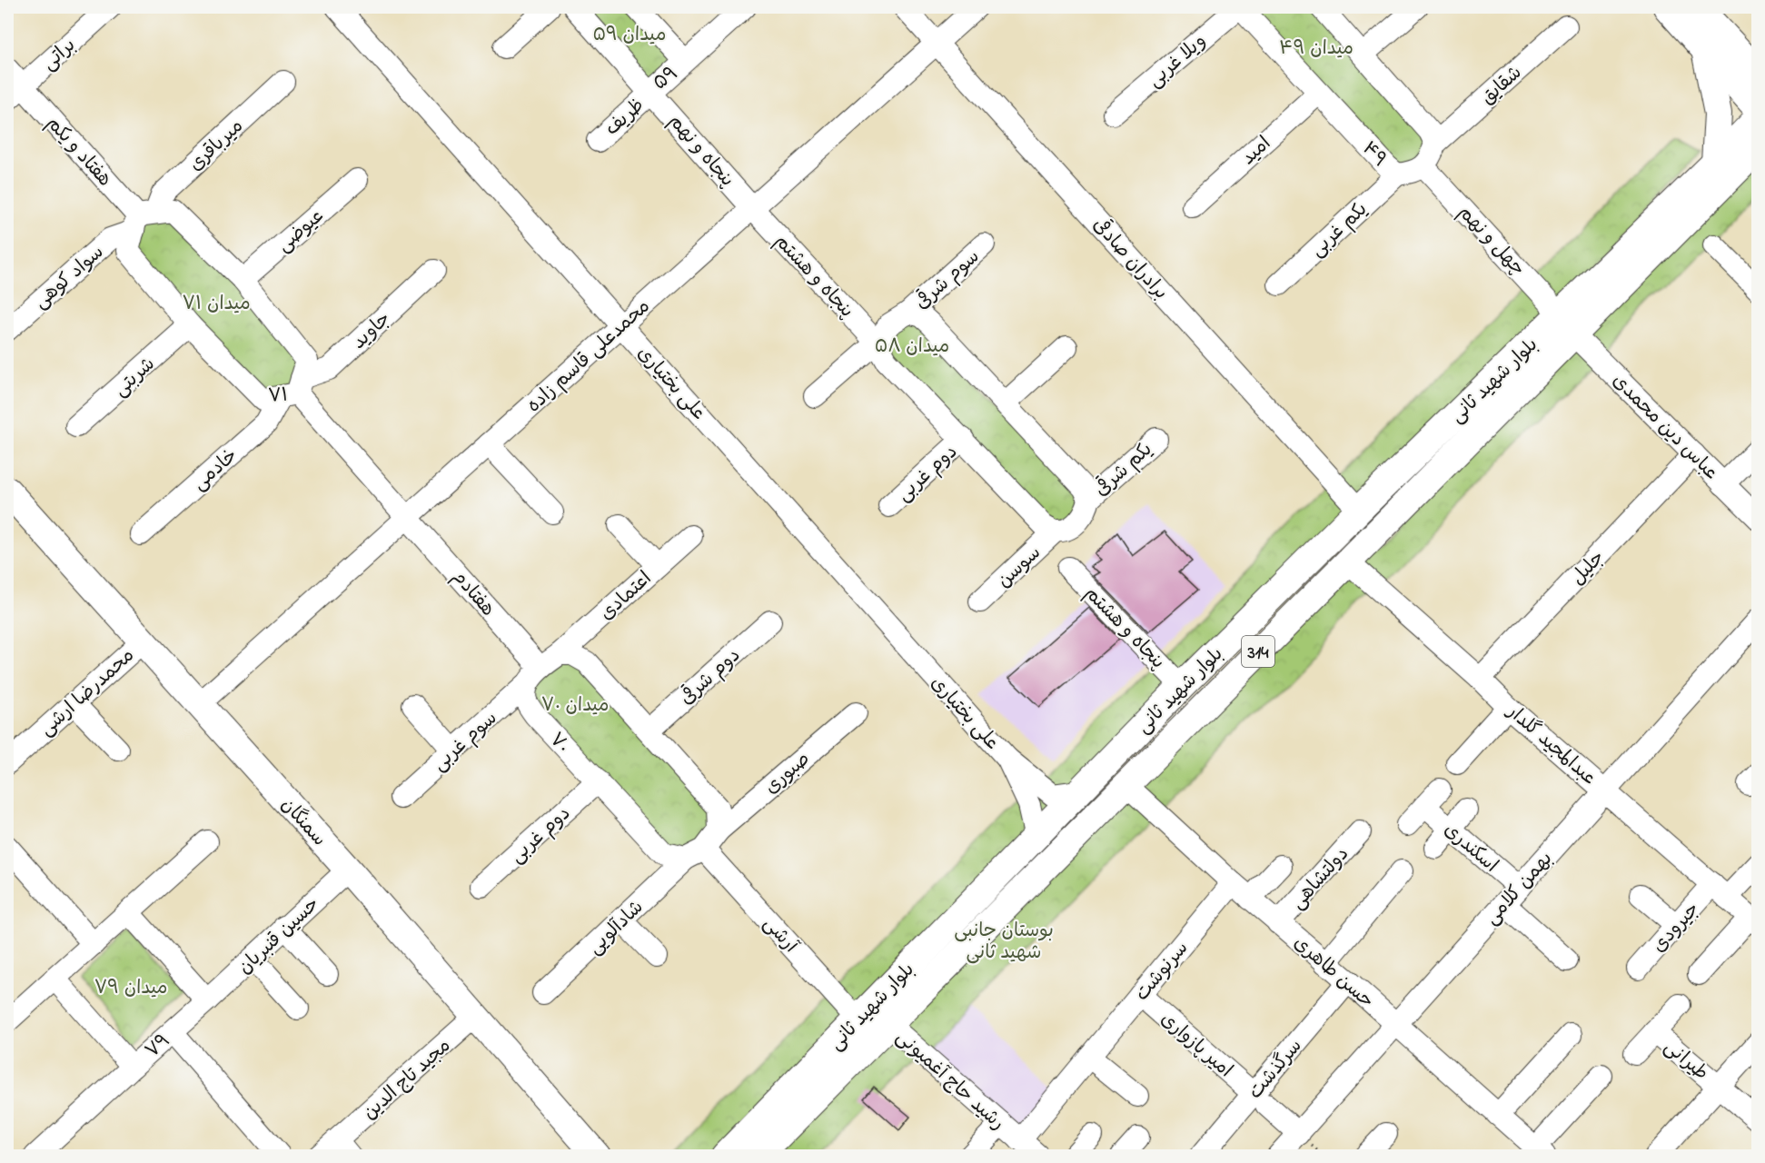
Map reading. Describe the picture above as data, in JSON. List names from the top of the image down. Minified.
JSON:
{"streets":{"main road":["بلوار شهید ثانی","314","سمنگان"],"street":["براتی","ویلا غربی","۵۹","شقایق","ظریف","میرباقری","پنجاه و نهم","امید","هفتاد و یکم","۴۹","یکم غربی","عیوضی","چهل و نهم","برادران صادقی","پنجاه و هشتم","سواد کوهی","سوم شرقی","جاوید","محمدعلی قاسم زاده","شربتی","علی بختیاری","۷۱","عباس دین محمدی","خادمی","یکم شرقی","دوم غربی","سوسن","جلیل","هفتادم","اعتمادی","دوم شرقی","محمدرضا ارشی","سوم غربی","۷۰","عبدالمجید گلدار","صبوری","اسکندری","دولتشاهی","بهمن کلامی","شادآلویی","جیرودی","آرشی","حسین قنبریان","سرنوشت","حسن طاهری","امیر پازواری","۷۹","طیرانی","سرگذشت","مجید تاج الدین","رشید حاج آغمیونی"]},"crossings":[["براتی","هفتاد و یکم"],["ویلا غربی","۴۹"],["۵۹","ظریف"],["۵۹","پنجاه و نهم"],["ظریف","پنجاه و نهم"],["میرباقری","هفتاد و یکم"],["میرباقری","سواد کوهی"],["میرباقری","۷۱"],["پنجاه و نهم","پنجاه و هشتم"],["پنجاه و نهم","محمدعلی قاسم زاده"],["امید","۴۹"],["هفتاد و یکم","سواد کوهی"],["هفتاد و یکم","۷۱"],["۴۹","یکم غربی"],["۴۹","چهل و نهم"],["عیوضی","۷۱"],["چهل و نهم","بلوار شهید ثانی"],["چهل و نهم","عباس دین محمدی"],["برادران صادقی","محمدعلی قاسم زاده"],["برادران صادقی","بلوار شهید ثانی"],["پنجاه و هشتم","محمدعلی قاسم زاده"],["پنجاه و هشتم","بلوار شهید ثانی"],["سواد کوهی","۷۱"],["جاوید","۷۱"],["جاوید","خادمی"],["محمدعلی قاسم زاده","علی بختیاری"],["محمدعلی قاسم زاده","هفتادم"],["محمدعلی قاسم زاده","سمنگان"],["شربتی","۷۱"],["بلوار شهید ثانی","عباس دین محمدی"],["بلوار شهید ثانی","عبدالمجید گلدار"],["بلوار شهید ثانی","آرشی"],["بلوار شهید ثانی","حسن طاهری"],["بلوار شهید ثانی","رشید حاج آغمیونی"],["۷۱","خادمی"],["عباس دین محمدی","جلیل"],["دوم غربی","۷۰"],["جلیل","عبدالمجید گلدار"],["هفتادم","سوم غربی"],["هفتادم","۷۰"],["محمدرضا ارشی","سمنگان"],["سوم غربی","۷۰"],["۷۰","شادآلویی"],["۷۰","آرشی"],["عبدالمجید گلدار","بهمن کلامی"],["عبدالمجید گلدار","جیرودی"],["سمنگان","حسین قنبریان"],["سمنگان","مجید تاج الدین"],["اسکندری","بهمن کلامی"],["دولتشاهی","حسن طاهری"],["بهمن کلامی","حسن طاهری"],["بهمن کلامی","امیر پازواری"],["شادآلویی","آرشی"],["حسین قنبریان","۷۹"],["سرنوشت","حسن طاهری"],["سرنوشت","امیر پازواری"],["سرنوشت","رشید حاج آغمیونی"],["حسن طاهری","سرگذشت"],["امیر پازواری","سرگذشت"]],"parks":["میدان ۵۹","میدان ۴۹","میدان ۷۱","میدان ۵۸","میدان ۷۰","بوستان جانبی شهید ثانی","میدان ۷۹"]}
